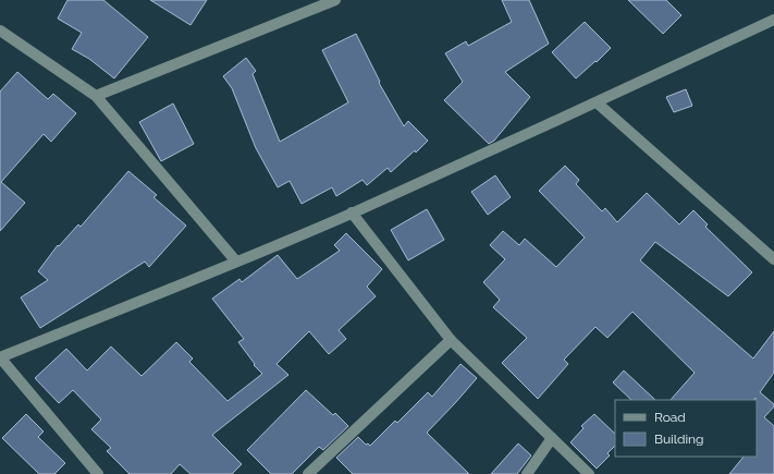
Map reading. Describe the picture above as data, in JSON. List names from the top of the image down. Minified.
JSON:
{"legend":["Road","Building"]}
